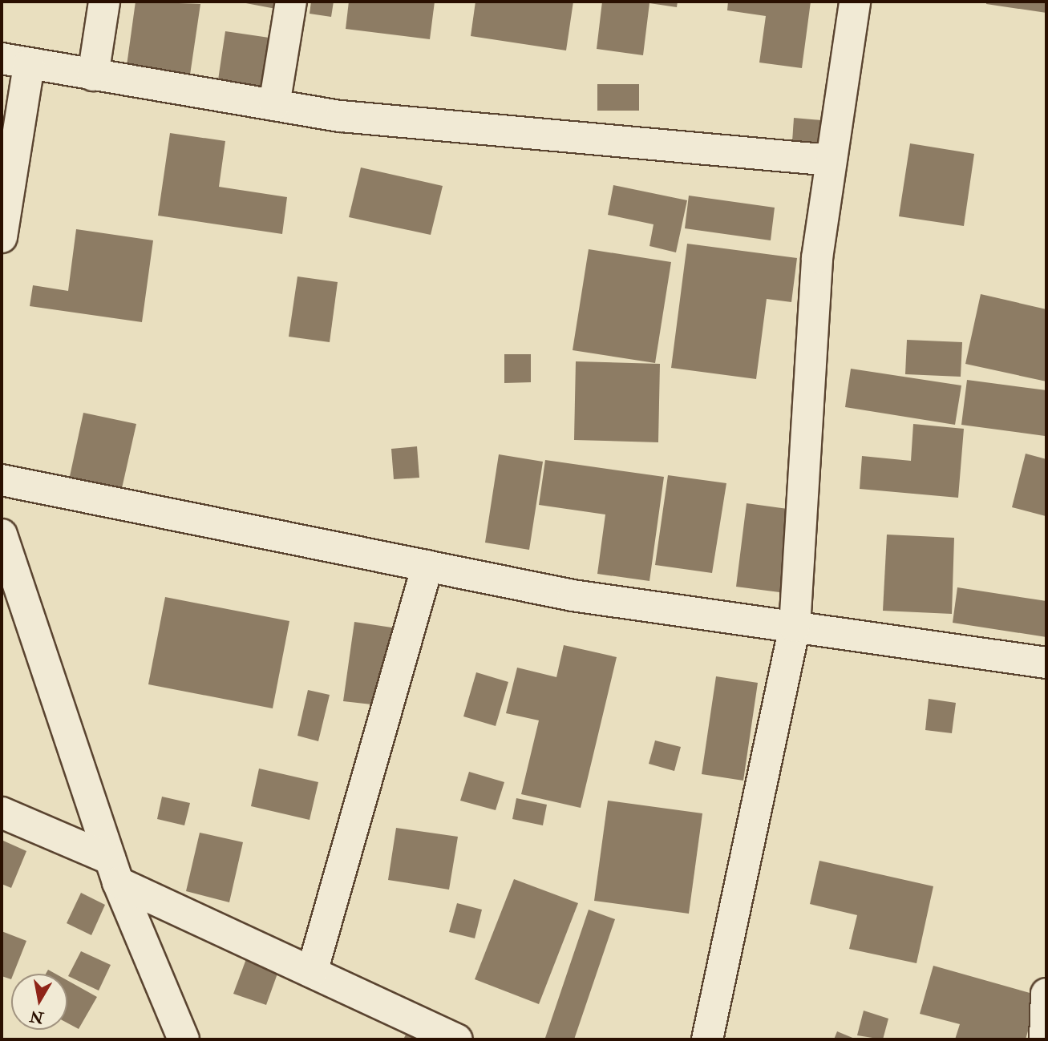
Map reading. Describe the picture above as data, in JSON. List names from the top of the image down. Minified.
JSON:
{"north":"bottom"}
